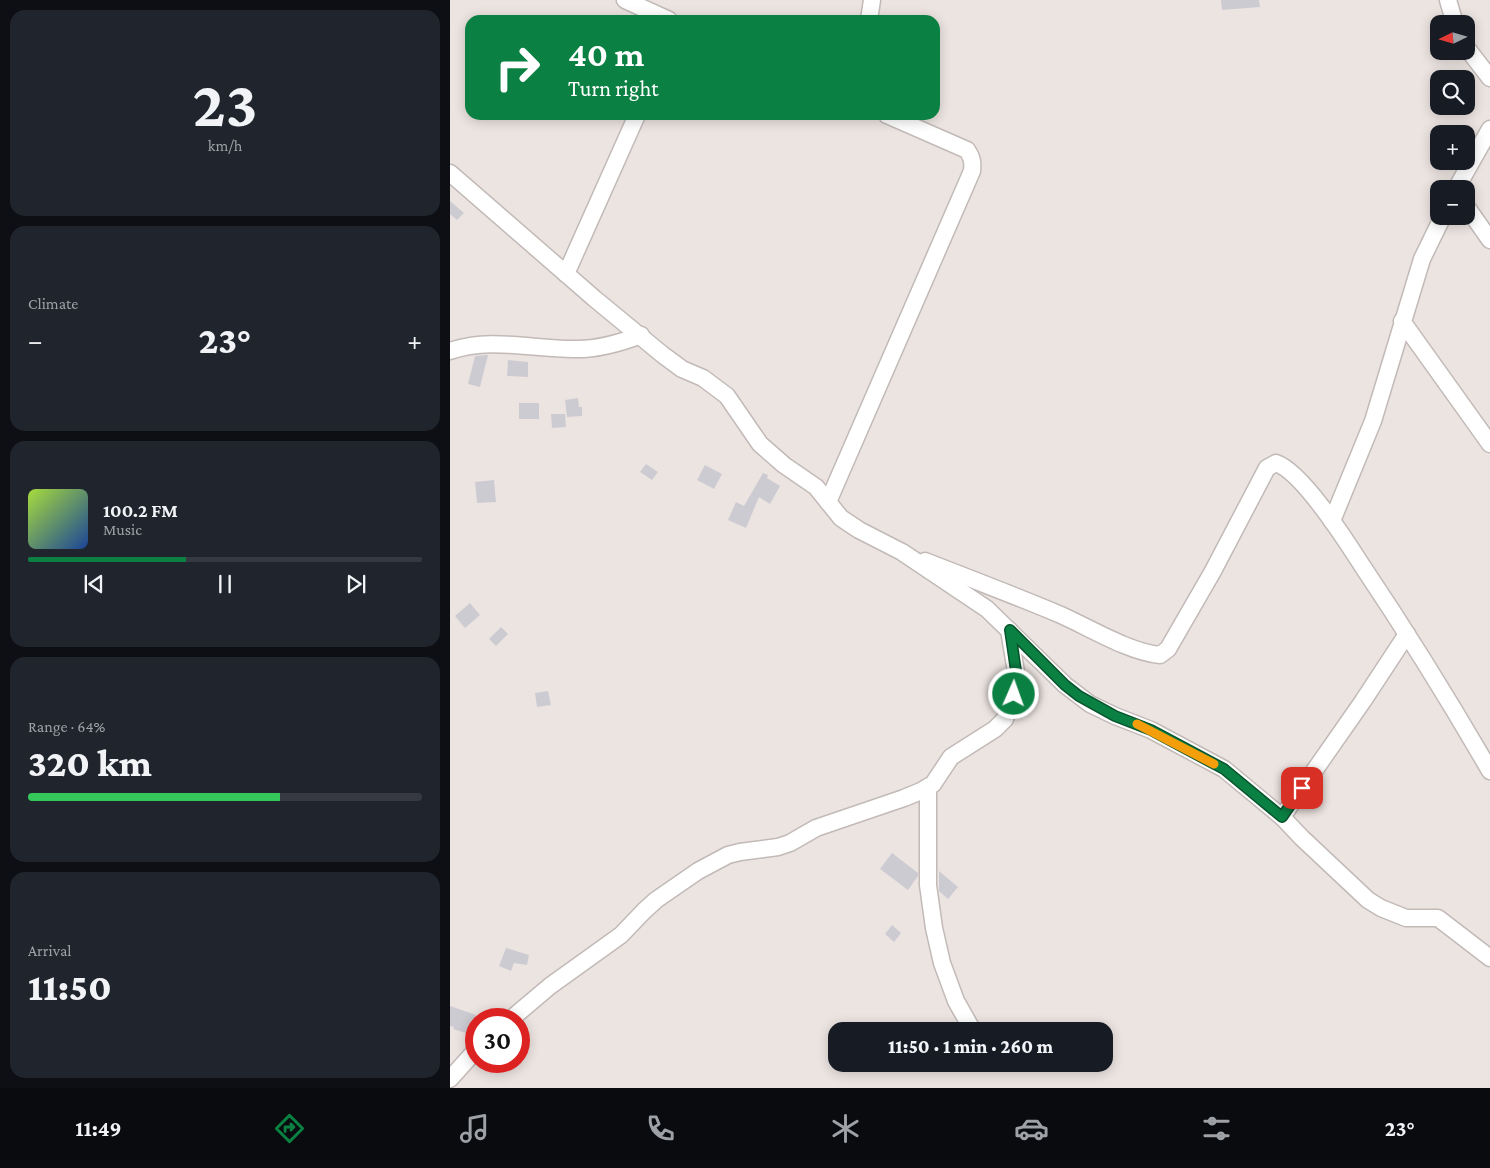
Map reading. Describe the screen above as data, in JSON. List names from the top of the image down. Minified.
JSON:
{"north":"left","page":{"tile":[["23","km/h"],"Climate",["Range · 64%","320 km"],["Arrival","11:50"]],"map_buttons":["+","−"],"turn":["40 m","Turn right"],"heat":["−","23°","+"],"song":["100.2 FM","Music"],"limit":"30","trip":"11:50 · 1 min · 260 m","tabs":["11:49","23°"]}}
